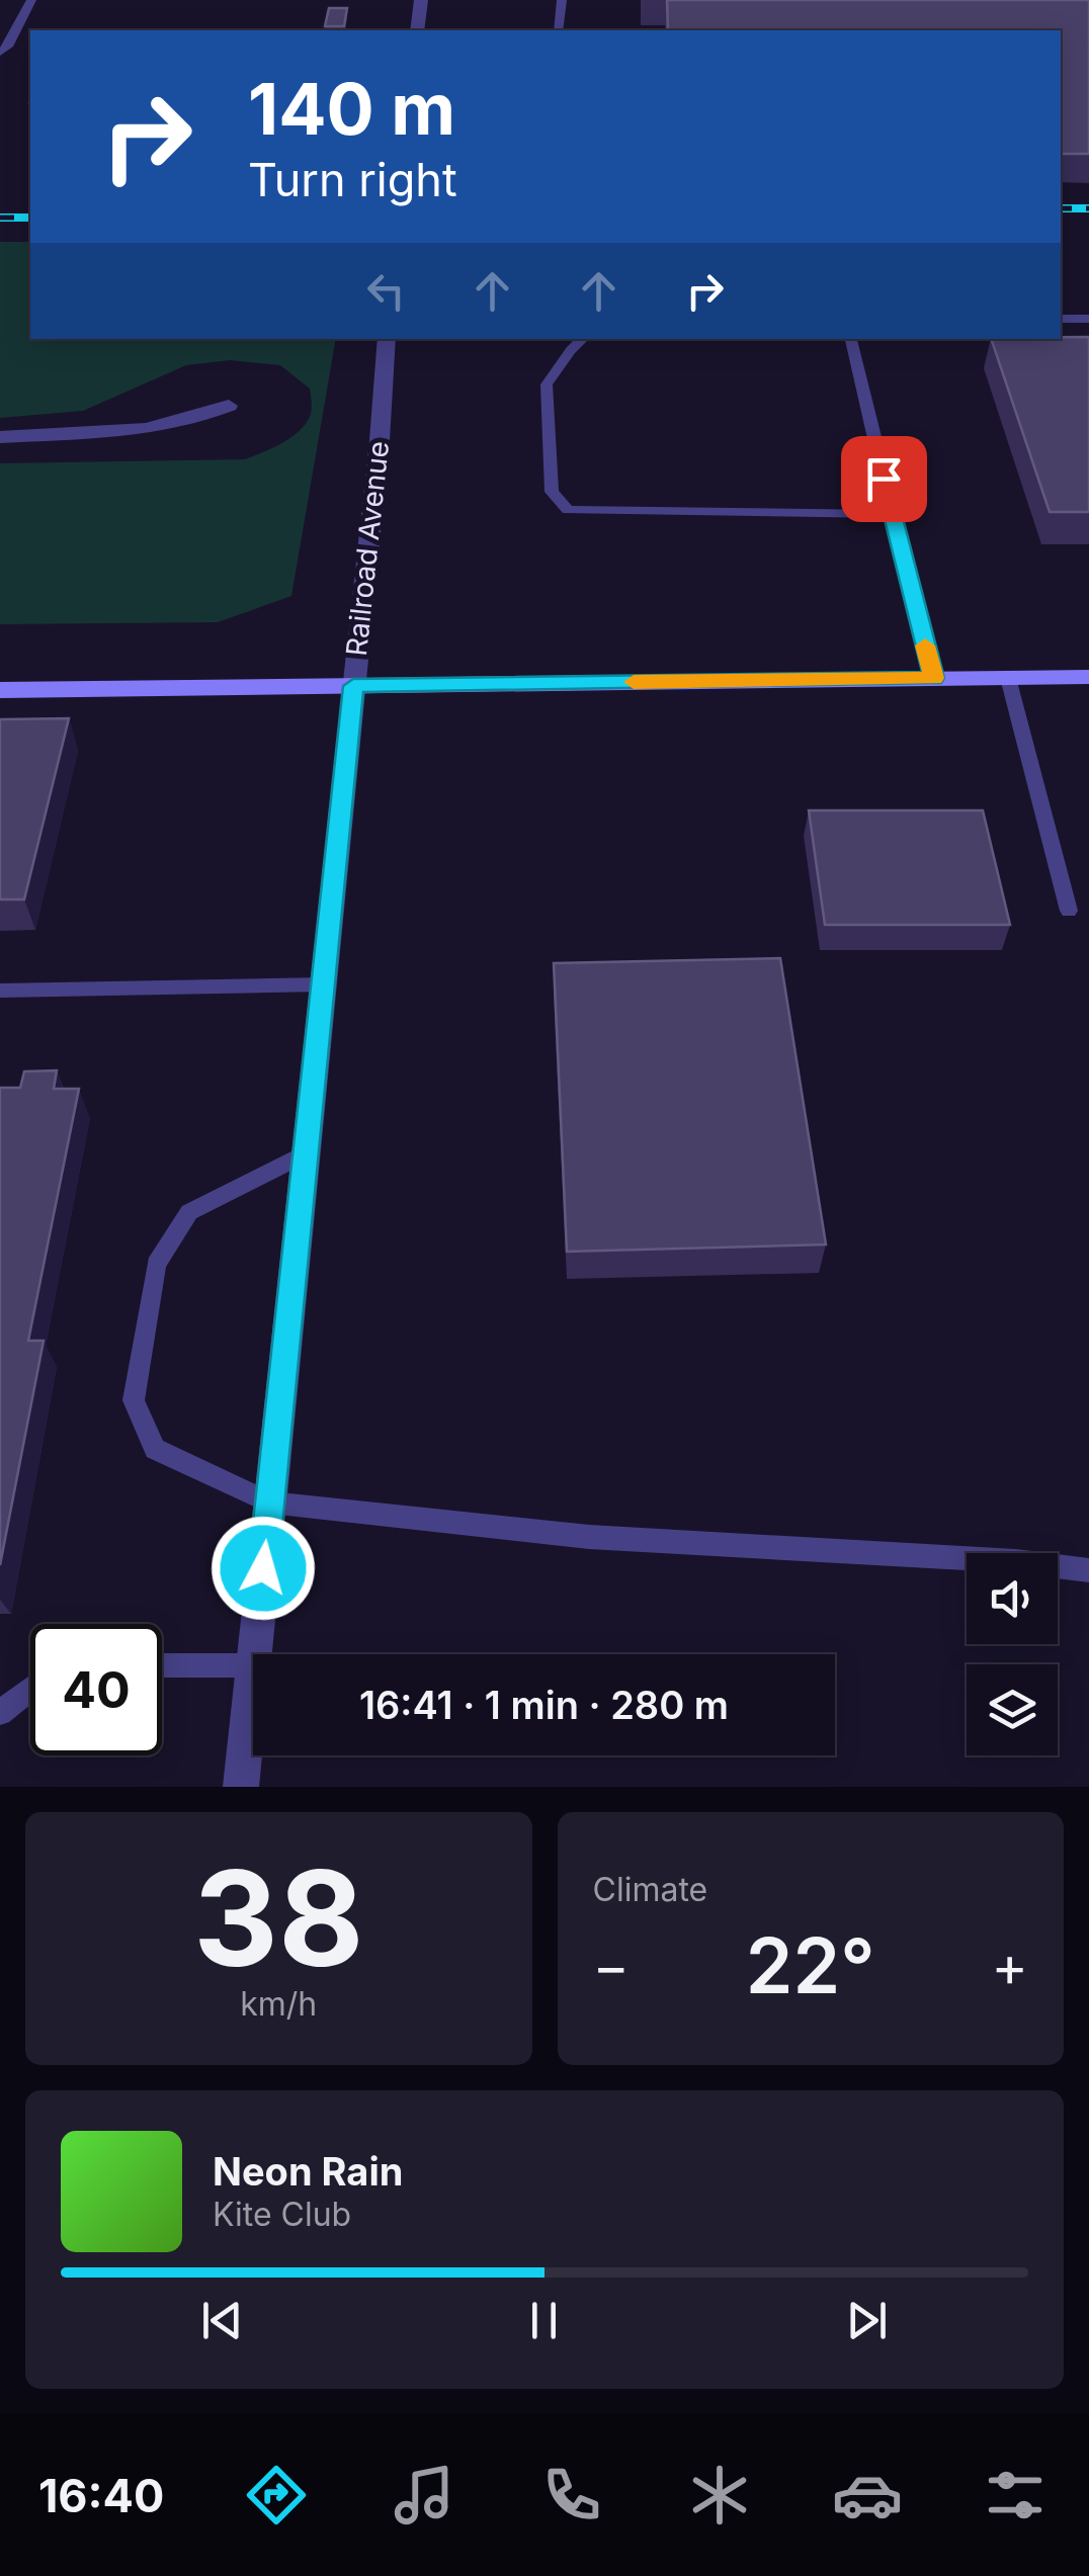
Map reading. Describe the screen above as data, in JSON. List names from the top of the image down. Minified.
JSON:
{"streets":{"street":["Railroad Avenue"]},"page":{"turn":["140 m","Turn right"],"limit":"40","trip":"16:41 · 1 min · 280 m","tile":[["38","km/h"],"Climate"],"heat":["−","22°","+"],"song":["Neon Rain","Kite Club"],"tabs":"16:40"}}
